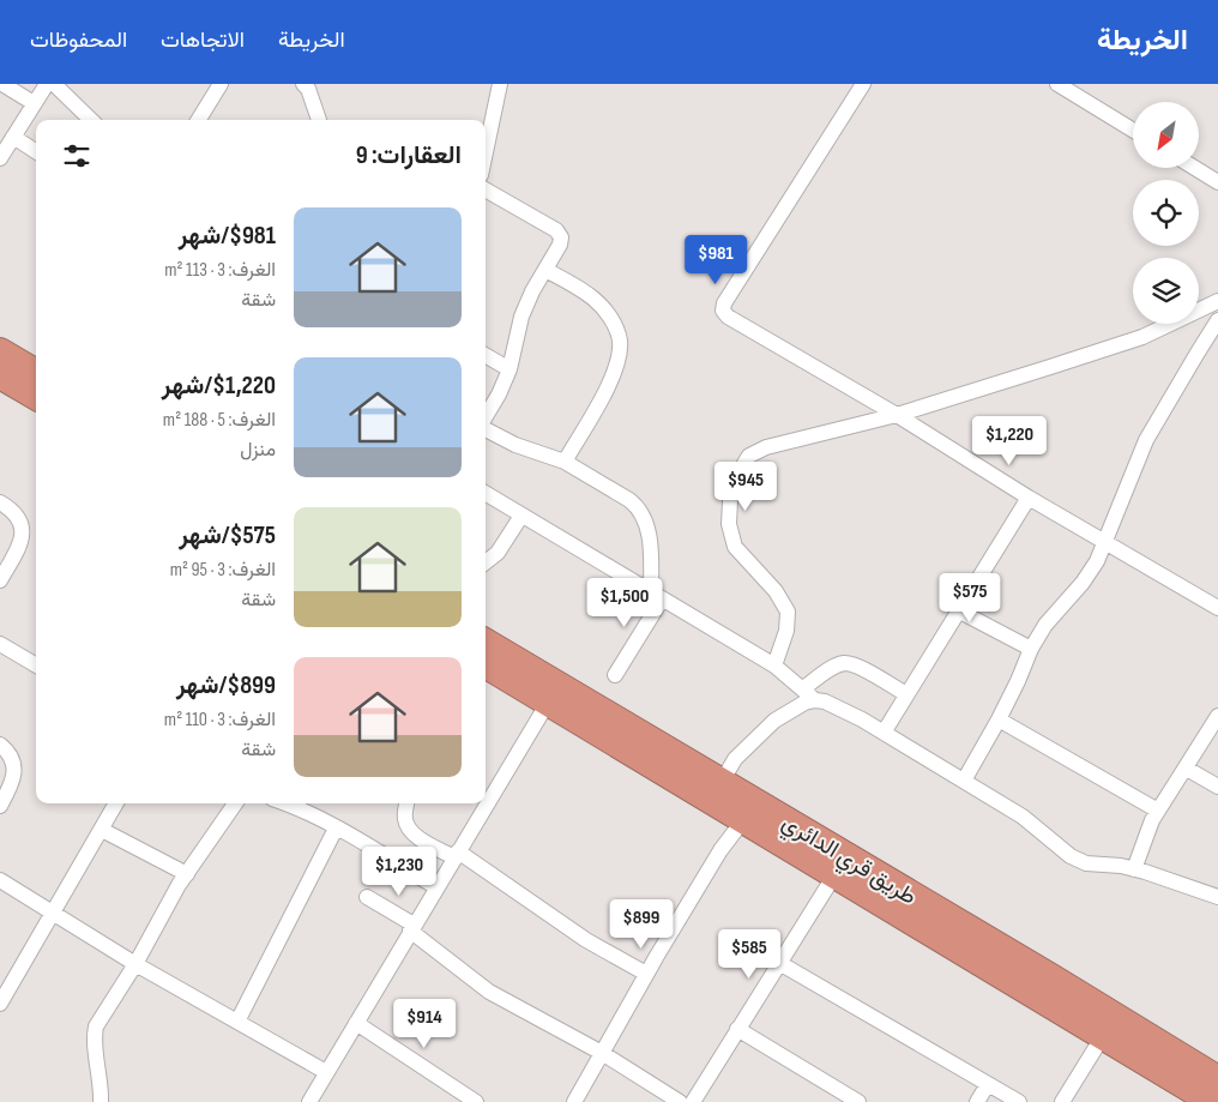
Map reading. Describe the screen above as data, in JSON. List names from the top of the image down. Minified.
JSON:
{"streets":{"highway":["طريق قري الدائري"]},"north":"bottom left","page":{"header":"الخريطة","nav":["الخريطة","الاتجاهات","المحفوظات"],"heading":"العقارات: 9","list":[{"name":"$981/شهر","note":"الغرف: 3 · 113 m² · شقة"},{"name":"$1,220/شهر","note":"الغرف: 5 · 188 m² · منزل"},{"name":"$575/شهر","note":"الغرف: 3 · 95 m² · شقة"},{"name":"$899/شهر","note":"الغرف: 3 · 110 m² · شقة"}],"price":["$981","$1,220","$945","$575","$1,500","$1,230","$899","$585","$914"]}}
